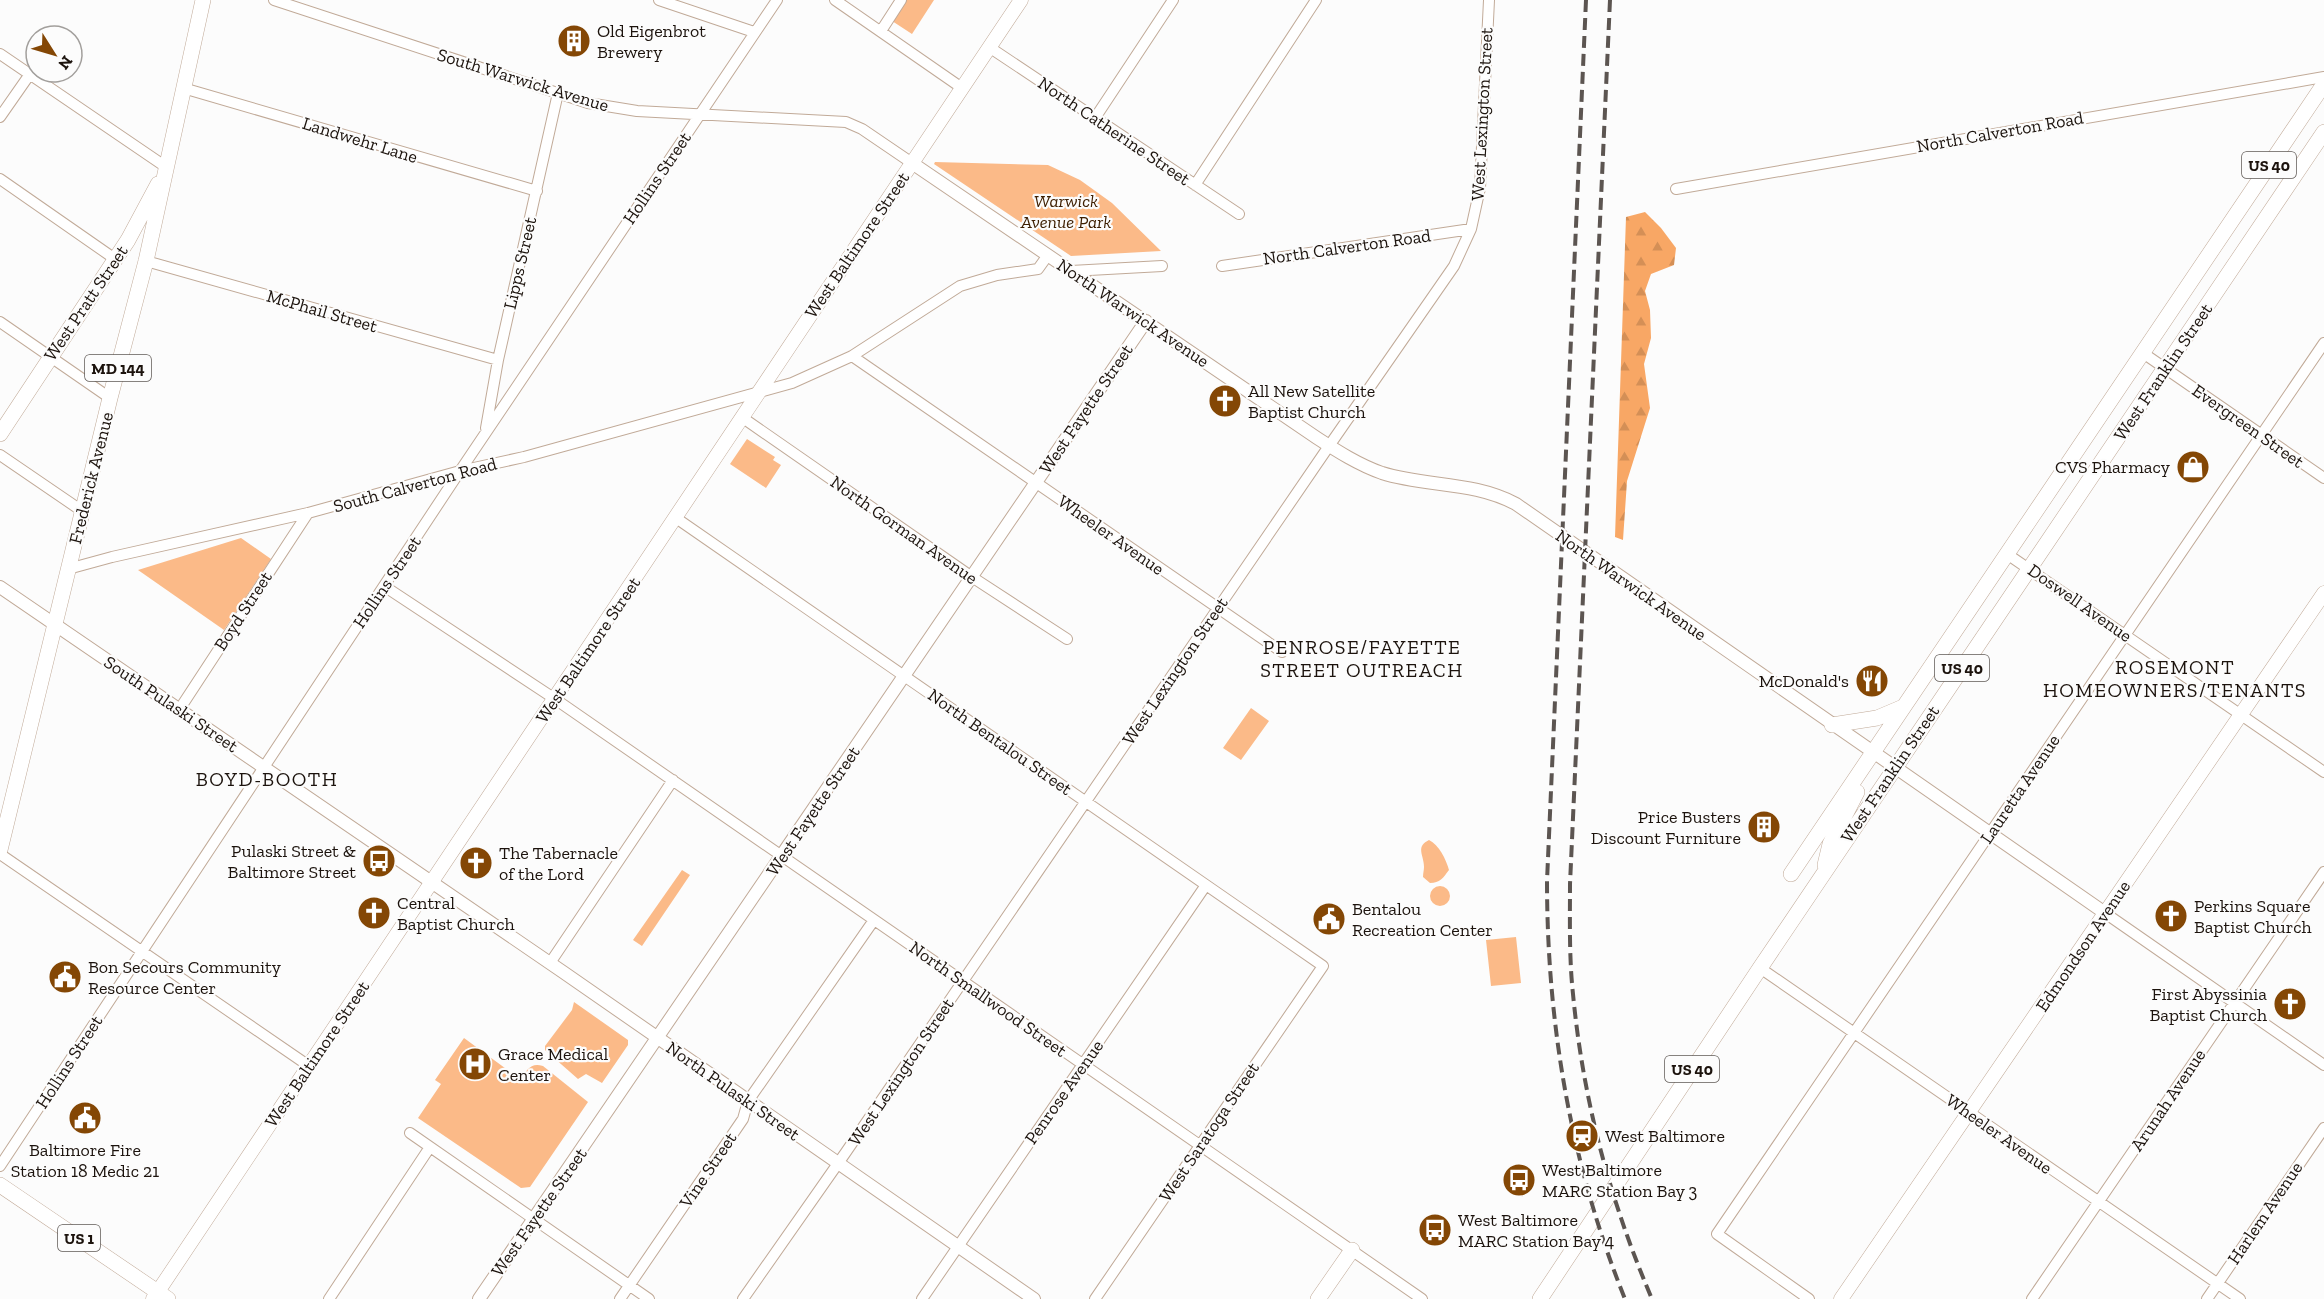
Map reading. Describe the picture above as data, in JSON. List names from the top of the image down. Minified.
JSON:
{"streets":{"main road":["US 40","West Baltimore Street","West Pratt Street","MD 144","West Franklin Street","Frederick Avenue","Edmondson Avenue","US 1"],"street":["South Warwick Avenue","West Lexington Street","North Catherine Street","North Calverton Road","Landwehr Lane","Hollins Street","Lipps Street","McPhail Street","North Warwick Avenue","West Fayette Street","Evergreen Street","South Calverton Road","North Gorman Avenue","Wheeler Avenue","Doswell Avenue","Boyd Street","South Pulaski Street","North Bentalou Street","Lauretta Avenue","North Smallwood Street","North Pulaski Street","Penrose Avenue","Arunah Avenue","West Saratoga Street","Vine Street","Harlem Avenue"]},"crossings":[["South Warwick Avenue","Hollins Street"],["South Warwick Avenue","West Baltimore Street"],["South Warwick Avenue","Lipps Street"],["South Warwick Avenue","North Warwick Avenue"],["West Lexington Street","North Calverton Road"],["West Lexington Street","North Warwick Avenue"],["West Lexington Street","Wheeler Avenue"],["West Lexington Street","North Bentalou Street"],["West Lexington Street","North Smallwood Street"],["West Lexington Street","North Pulaski Street"],["North Catherine Street","West Baltimore Street"],["Landwehr Lane","Lipps Street"],["Landwehr Lane","Frederick Avenue"],["Hollins Street","Lipps Street"],["Hollins Street","South Calverton Road"],["Hollins Street","South Pulaski Street"],["Hollins Street","North Smallwood Street"],["West Baltimore Street","North Warwick Avenue"],["West Baltimore Street","South Calverton Road"],["West Baltimore Street","North Gorman Avenue"],["West Baltimore Street","South Pulaski Street"],["West Baltimore Street","North Bentalou Street"],["West Baltimore Street","North Smallwood Street"],["West Baltimore Street","North Pulaski Street"],["West Baltimore Street","US 1"],["Lipps Street","McPhail Street"],["West Pratt Street","Frederick Avenue"],["McPhail Street","Frederick Avenue"],["North Warwick Avenue","West Franklin Street"],["North Warwick Avenue","West Fayette Street"],["North Warwick Avenue","Lauretta Avenue"],["North Warwick Avenue","Edmondson Avenue"],["North Warwick Avenue","Arunah Avenue"],["West Franklin Street","Evergreen Street"],["West Franklin Street","Wheeler Avenue"],["West Franklin Street","Doswell Avenue"],["West Fayette Street","North Gorman Avenue"],["West Fayette Street","Wheeler Avenue"],["West Fayette Street","North Bentalou Street"],["West Fayette Street","North Smallwood Street"],["West Fayette Street","North Pulaski Street"],["Evergreen Street","Lauretta Avenue"],["Frederick Avenue","South Calverton Road"],["Frederick Avenue","South Pulaski Street"],["South Calverton Road","Boyd Street"],["Wheeler Avenue","Lauretta Avenue"],["Wheeler Avenue","Edmondson Avenue"],["Wheeler Avenue","Arunah Avenue"],["Wheeler Avenue","Harlem Avenue"],["Doswell Avenue","Lauretta Avenue"],["Doswell Avenue","Edmondson Avenue"],["Boyd Street","South Pulaski Street"],["South Pulaski Street","North Pulaski Street"],["North Bentalou Street","Penrose Avenue"],["North Bentalou Street","West Saratoga Street"],["North Smallwood Street","Penrose Avenue"],["North Smallwood Street","West Saratoga Street"],["North Smallwood Street","Vine Street"],["North Pulaski Street","Penrose Avenue"],["North Pulaski Street","Vine Street"]],"districts":["PENROSE/FAYETTE STREET OUTREACH","ROSEMONT HOMEOWNERS/TENANTS","BOYD-BOOTH"],"parks":["Warwick Avenue Park"],"places":{"building":["Old Eigenbrot Brewery","Price Busters Discount Furniture"],"church":["All New Satellite Baptist Church","The Tabernacle of the Lord","Central Baptist Church","Perkins Square Baptist Church","First Abyssinia Baptist Church"],"shop":["CVS Pharmacy"],"restaurant":["McDonald's"],"bus stop":["Pulaski Street & Baltimore Street","West Baltimore MARC Station Bay 3","West Baltimore MARC Station Bay 4"],"public building":["Bentalou Recreation Center","Bon Secours Community Resource Center","Baltimore Fire Station 18 Medic 21"],"hospital":["Grace Medical Center"],"station":["West Baltimore"]},"north":"bottom right"}
